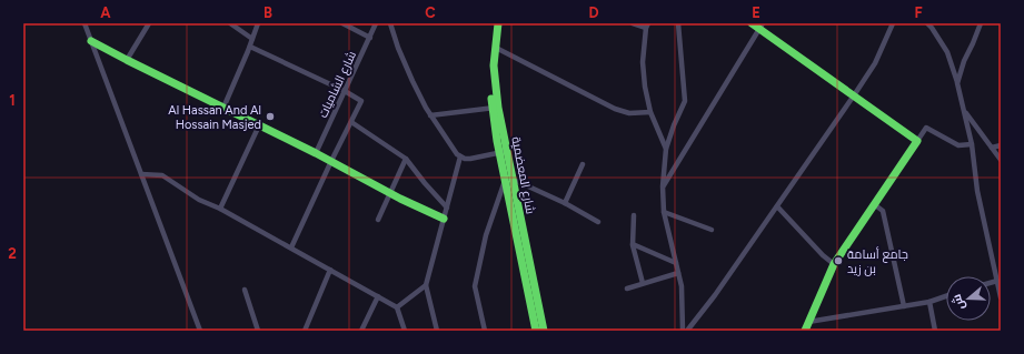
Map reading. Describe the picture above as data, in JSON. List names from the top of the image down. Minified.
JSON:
{"streets":{"street":["شارع الشاميات","شارع المعضمية"]},"places":["Al Hassan And Al Hossain Masjed","جامع أسامة بن زيد"],"north":"left","grid":{"columns":["A","B","C","D","E","F"],"rows":["1","2"]}}
